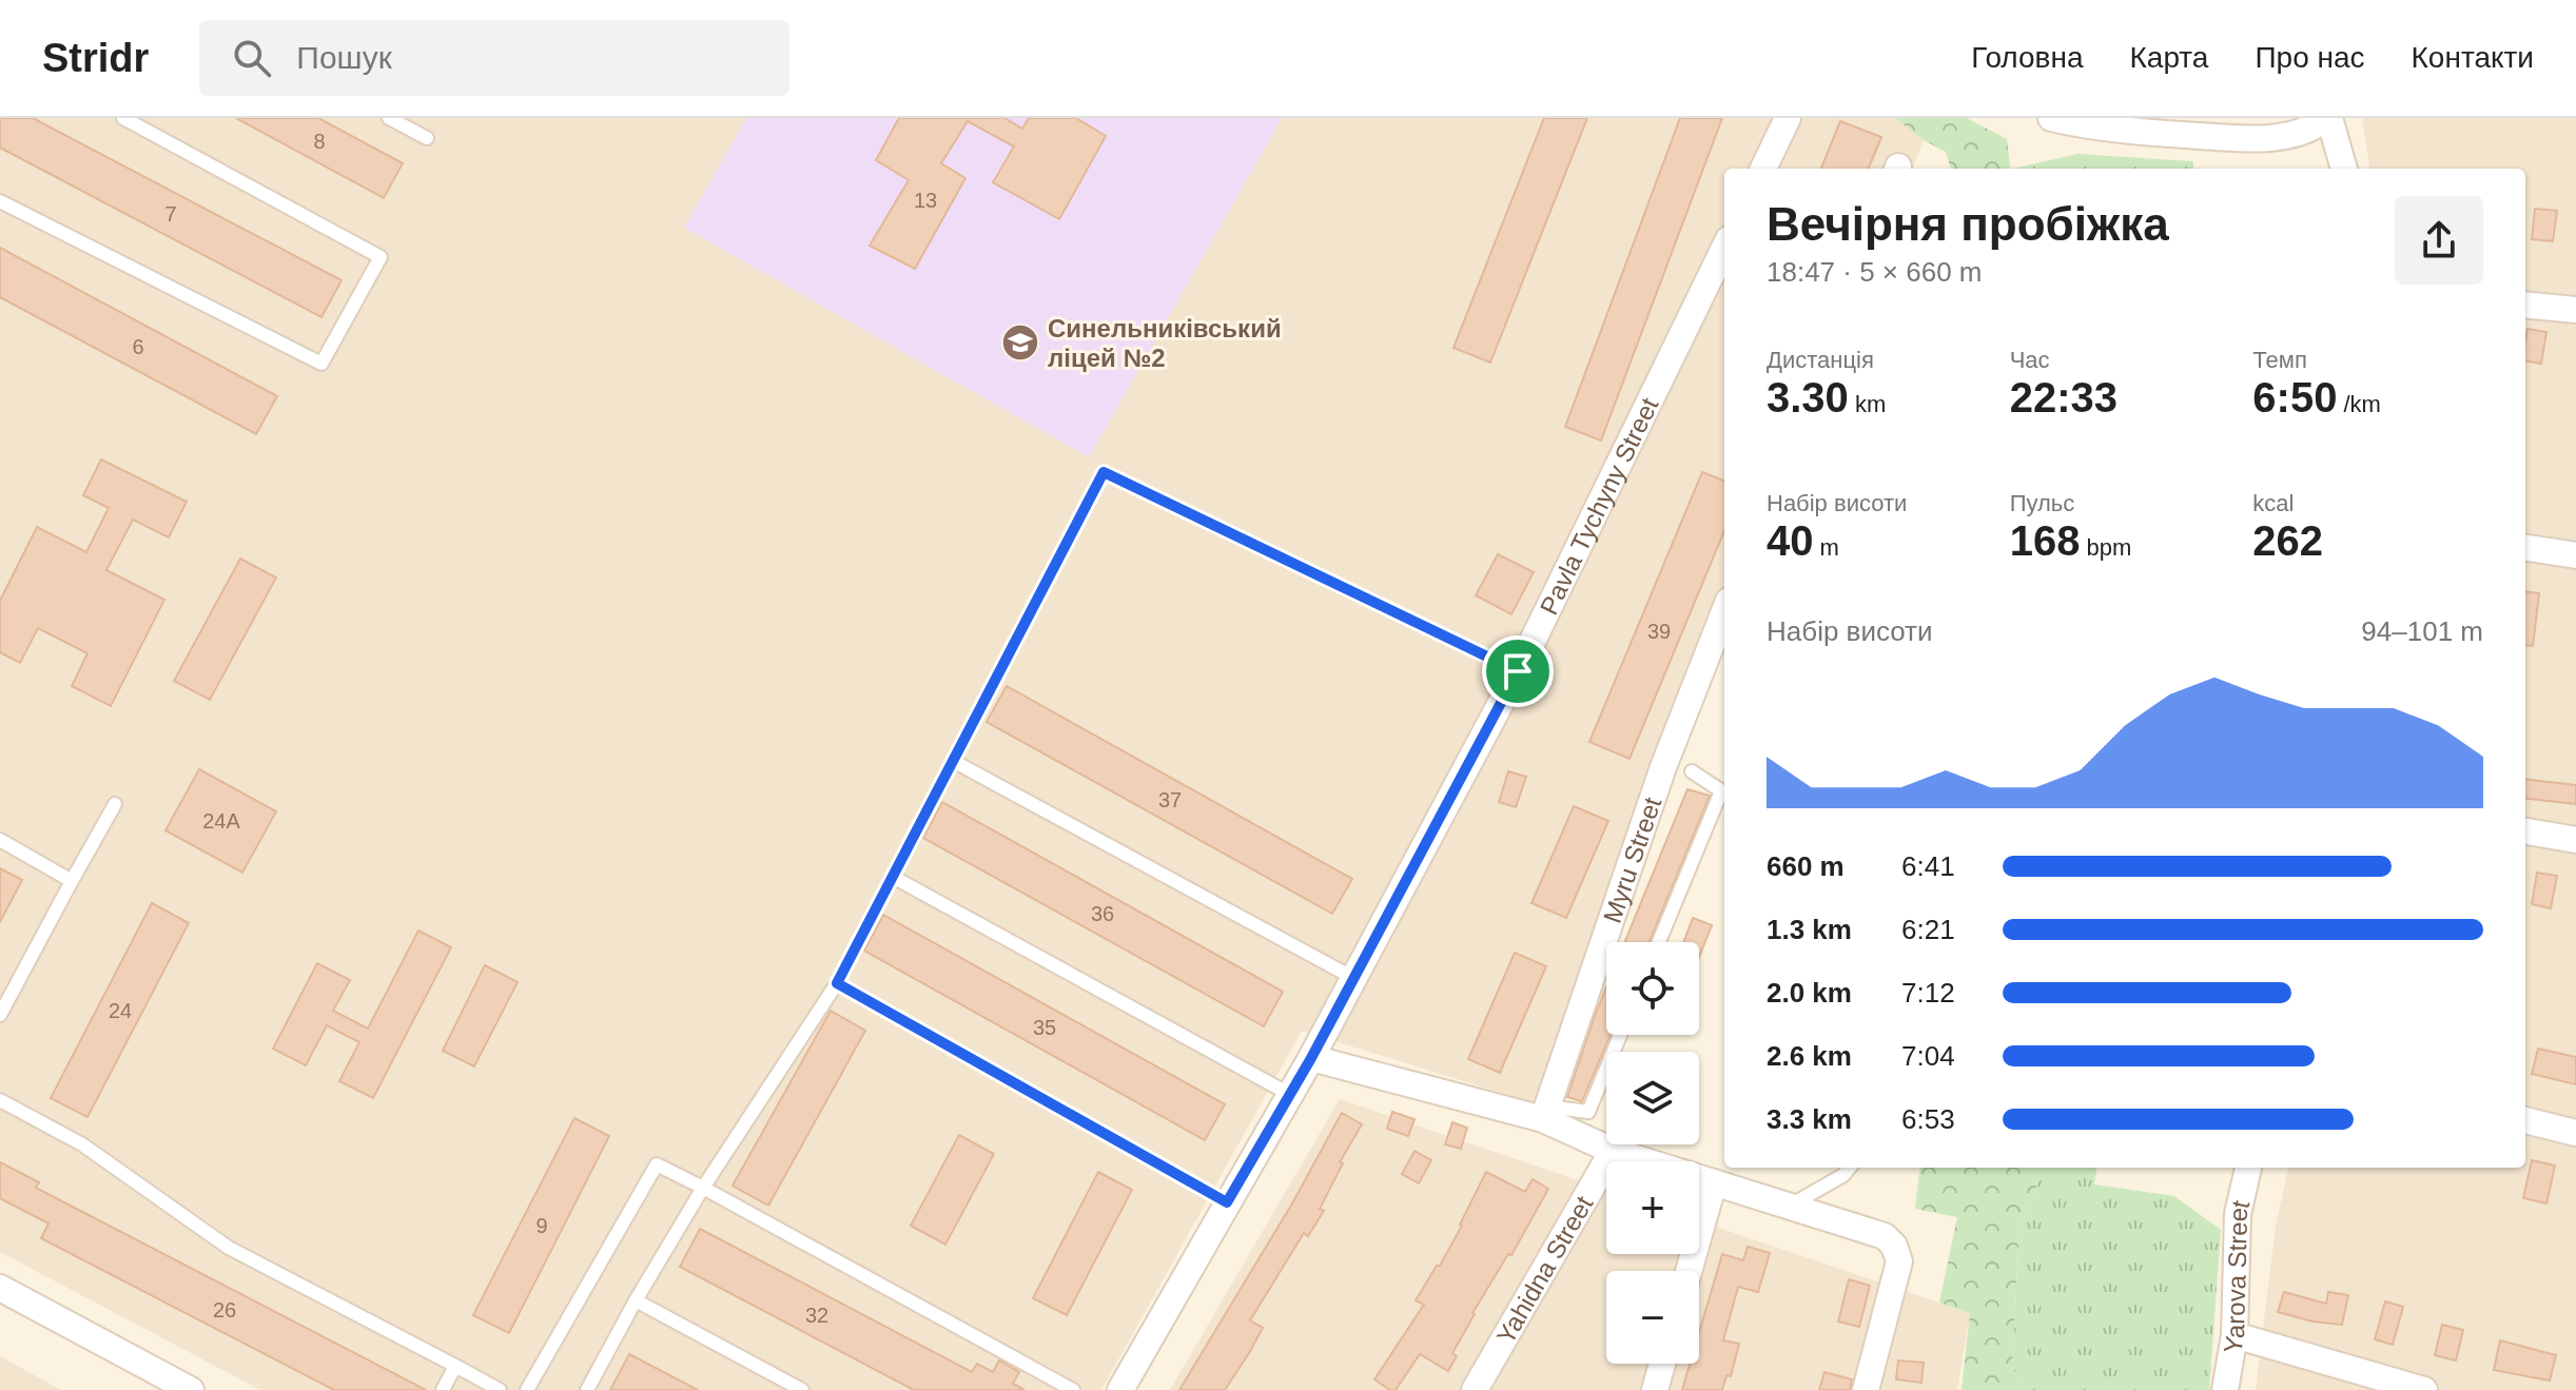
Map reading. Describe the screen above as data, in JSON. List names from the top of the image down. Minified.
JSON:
{"streets":{"street":["Pavla Tychyny Street","Myru Street","Yahidna Street","Yarova Street"]},"places":{"school or university":["Синельниківський ліцей №2"]},"house_numbers":["8","13","7","6","39","37","24А","36","24","35","9","26","32"],"page":{"header":"Stridr","search":"Пошук","nav":["Головна","Карта","Про нас","Контакти"],"heading":["Вечірня пробіжка","18:47 · 5 × 660 m"],"stats":[["Дистанція","3.30 km"],["Час","22:33"],["Темп","6:50 /km"],["Набір висоти","40 m"],["Пульс","168 bpm"],["kcal","262"]],"chart":["Набір висоти","94–101 m"],"list":[{"name":"660 m","note":"6:41"},{"name":"1.3 km","note":"6:21"},{"name":"2.0 km","note":"7:12"},{"name":"2.6 km","note":"7:04"},{"name":"3.3 km","note":"6:53"}],"map_buttons":["+","−"]}}
